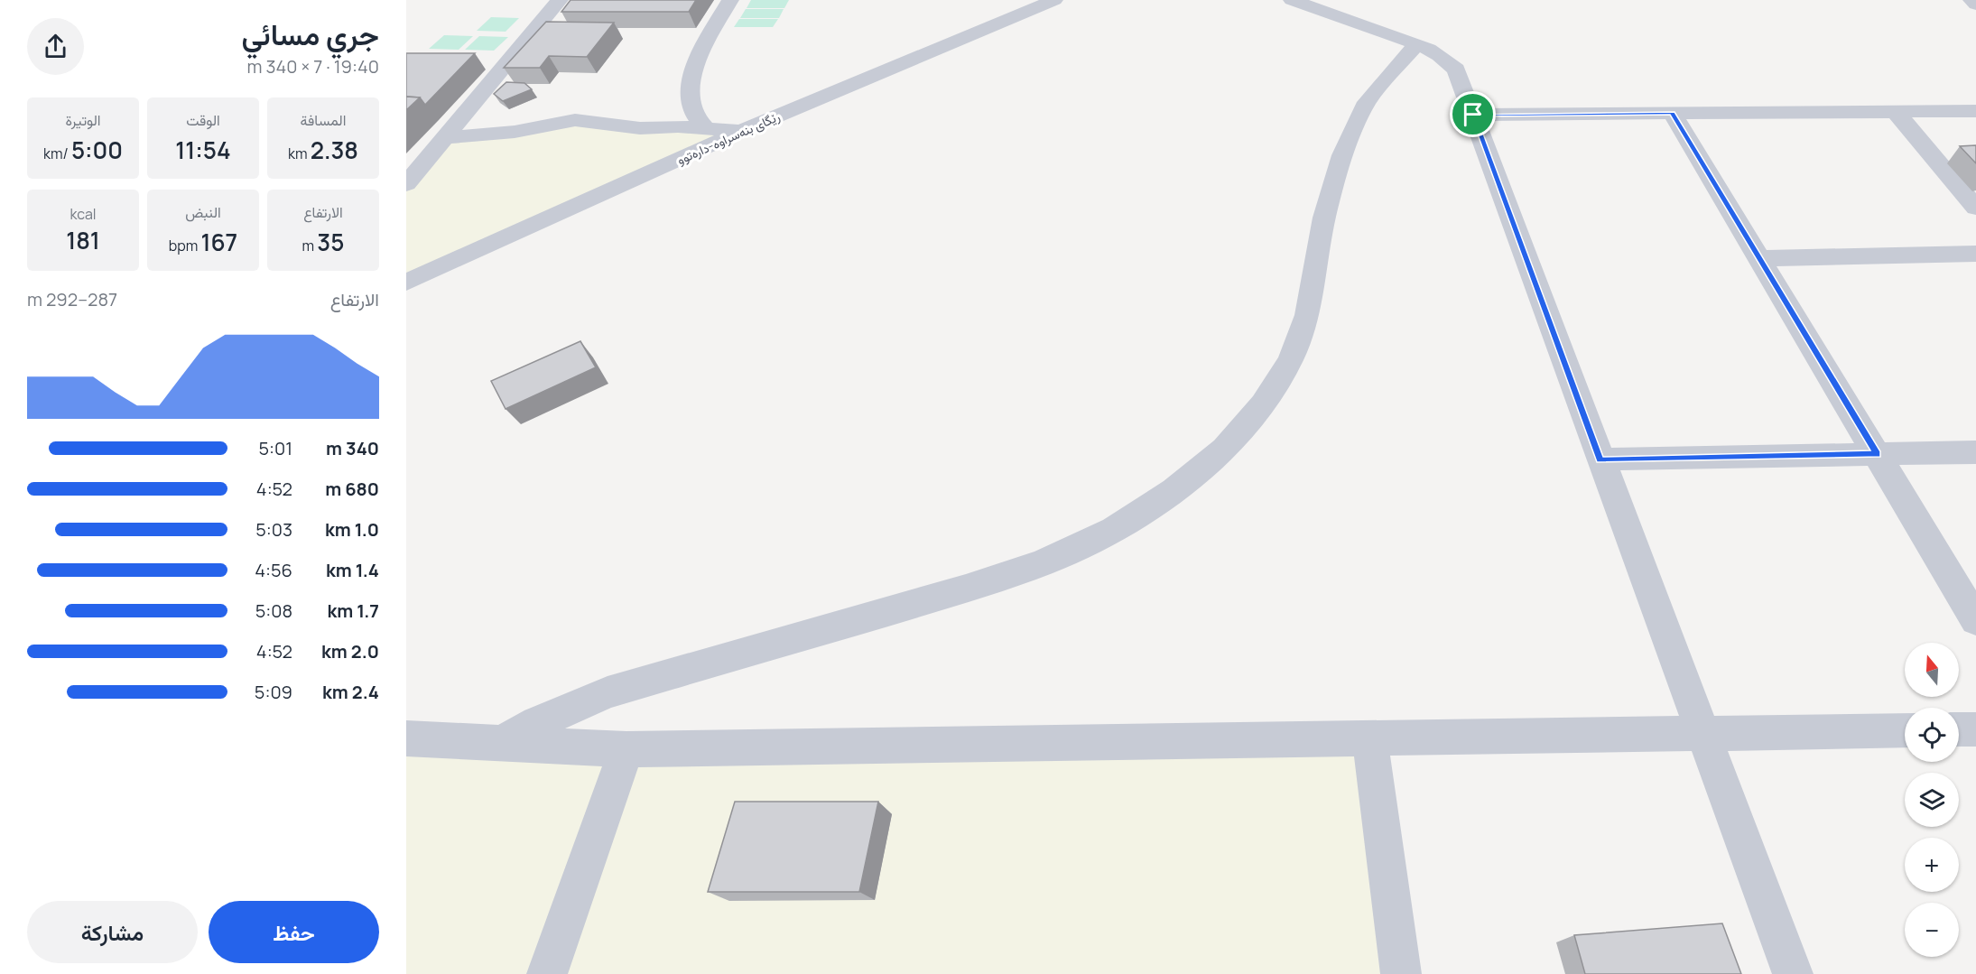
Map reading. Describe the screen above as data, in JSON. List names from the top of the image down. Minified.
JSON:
{"streets":{"street":["رێگای بنەسراوە-دارەتوو"]},"north":"top","page":{"heading":["جري مسائي","19:40 · 7 × 340 m"],"stats":[["المسافة","2.38 km"],["الوقت","11:54"],["الوتيرة","5:00 /km"],["الارتفاع","35 m"],["النبض","167 bpm"],["kcal","181"]],"chart":["الارتفاع","287–292 m"],"list":[{"name":"340 m","note":"5:01"},{"name":"680 m","note":"4:52"},{"name":"1.0 km","note":"5:03"},{"name":"1.4 km","note":"4:56"},{"name":"1.7 km","note":"5:08"},{"name":"2.0 km","note":"4:52"},{"name":"2.4 km","note":"5:09"}],"map_buttons":["+","−"],"buttons":["حفظ","مشاركة"]}}
